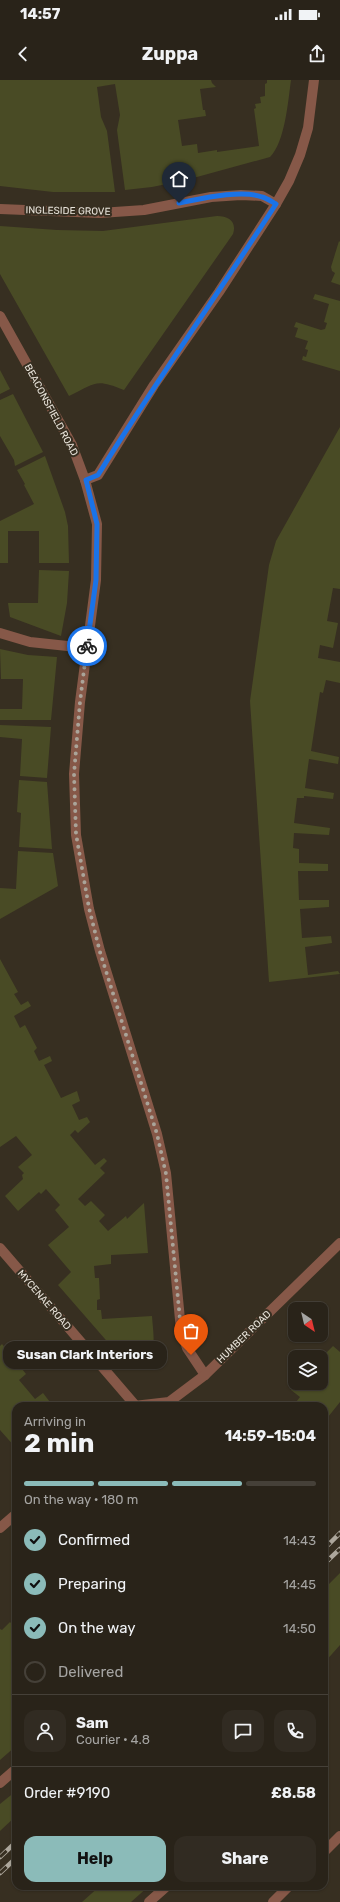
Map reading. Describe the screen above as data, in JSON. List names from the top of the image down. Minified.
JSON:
{"streets":{"street":["INGLESIDE GROVE","BEACONSFIELD ROAD","MYCENAE ROAD","HUMBER ROAD"]},"crossings":[["BEACONSFIELD ROAD","HUMBER ROAD"]],"places":["Susan Clark Interiors"],"north":"bottom right","page":{"status":"14:57","header":"Zuppa","bubble":"Susan Clark Interiors","heading":["2 min","Arriving in","14:59–15:04"],"panel":["Sam","Courier · 4.8","Order #9190","£8.58"],"bar":"On the way · 180 m","list":[["Confirmed","14:43"],["Preparing","14:45"],["On the way","14:50"],"Delivered"],"buttons":["Help","Share"]}}
